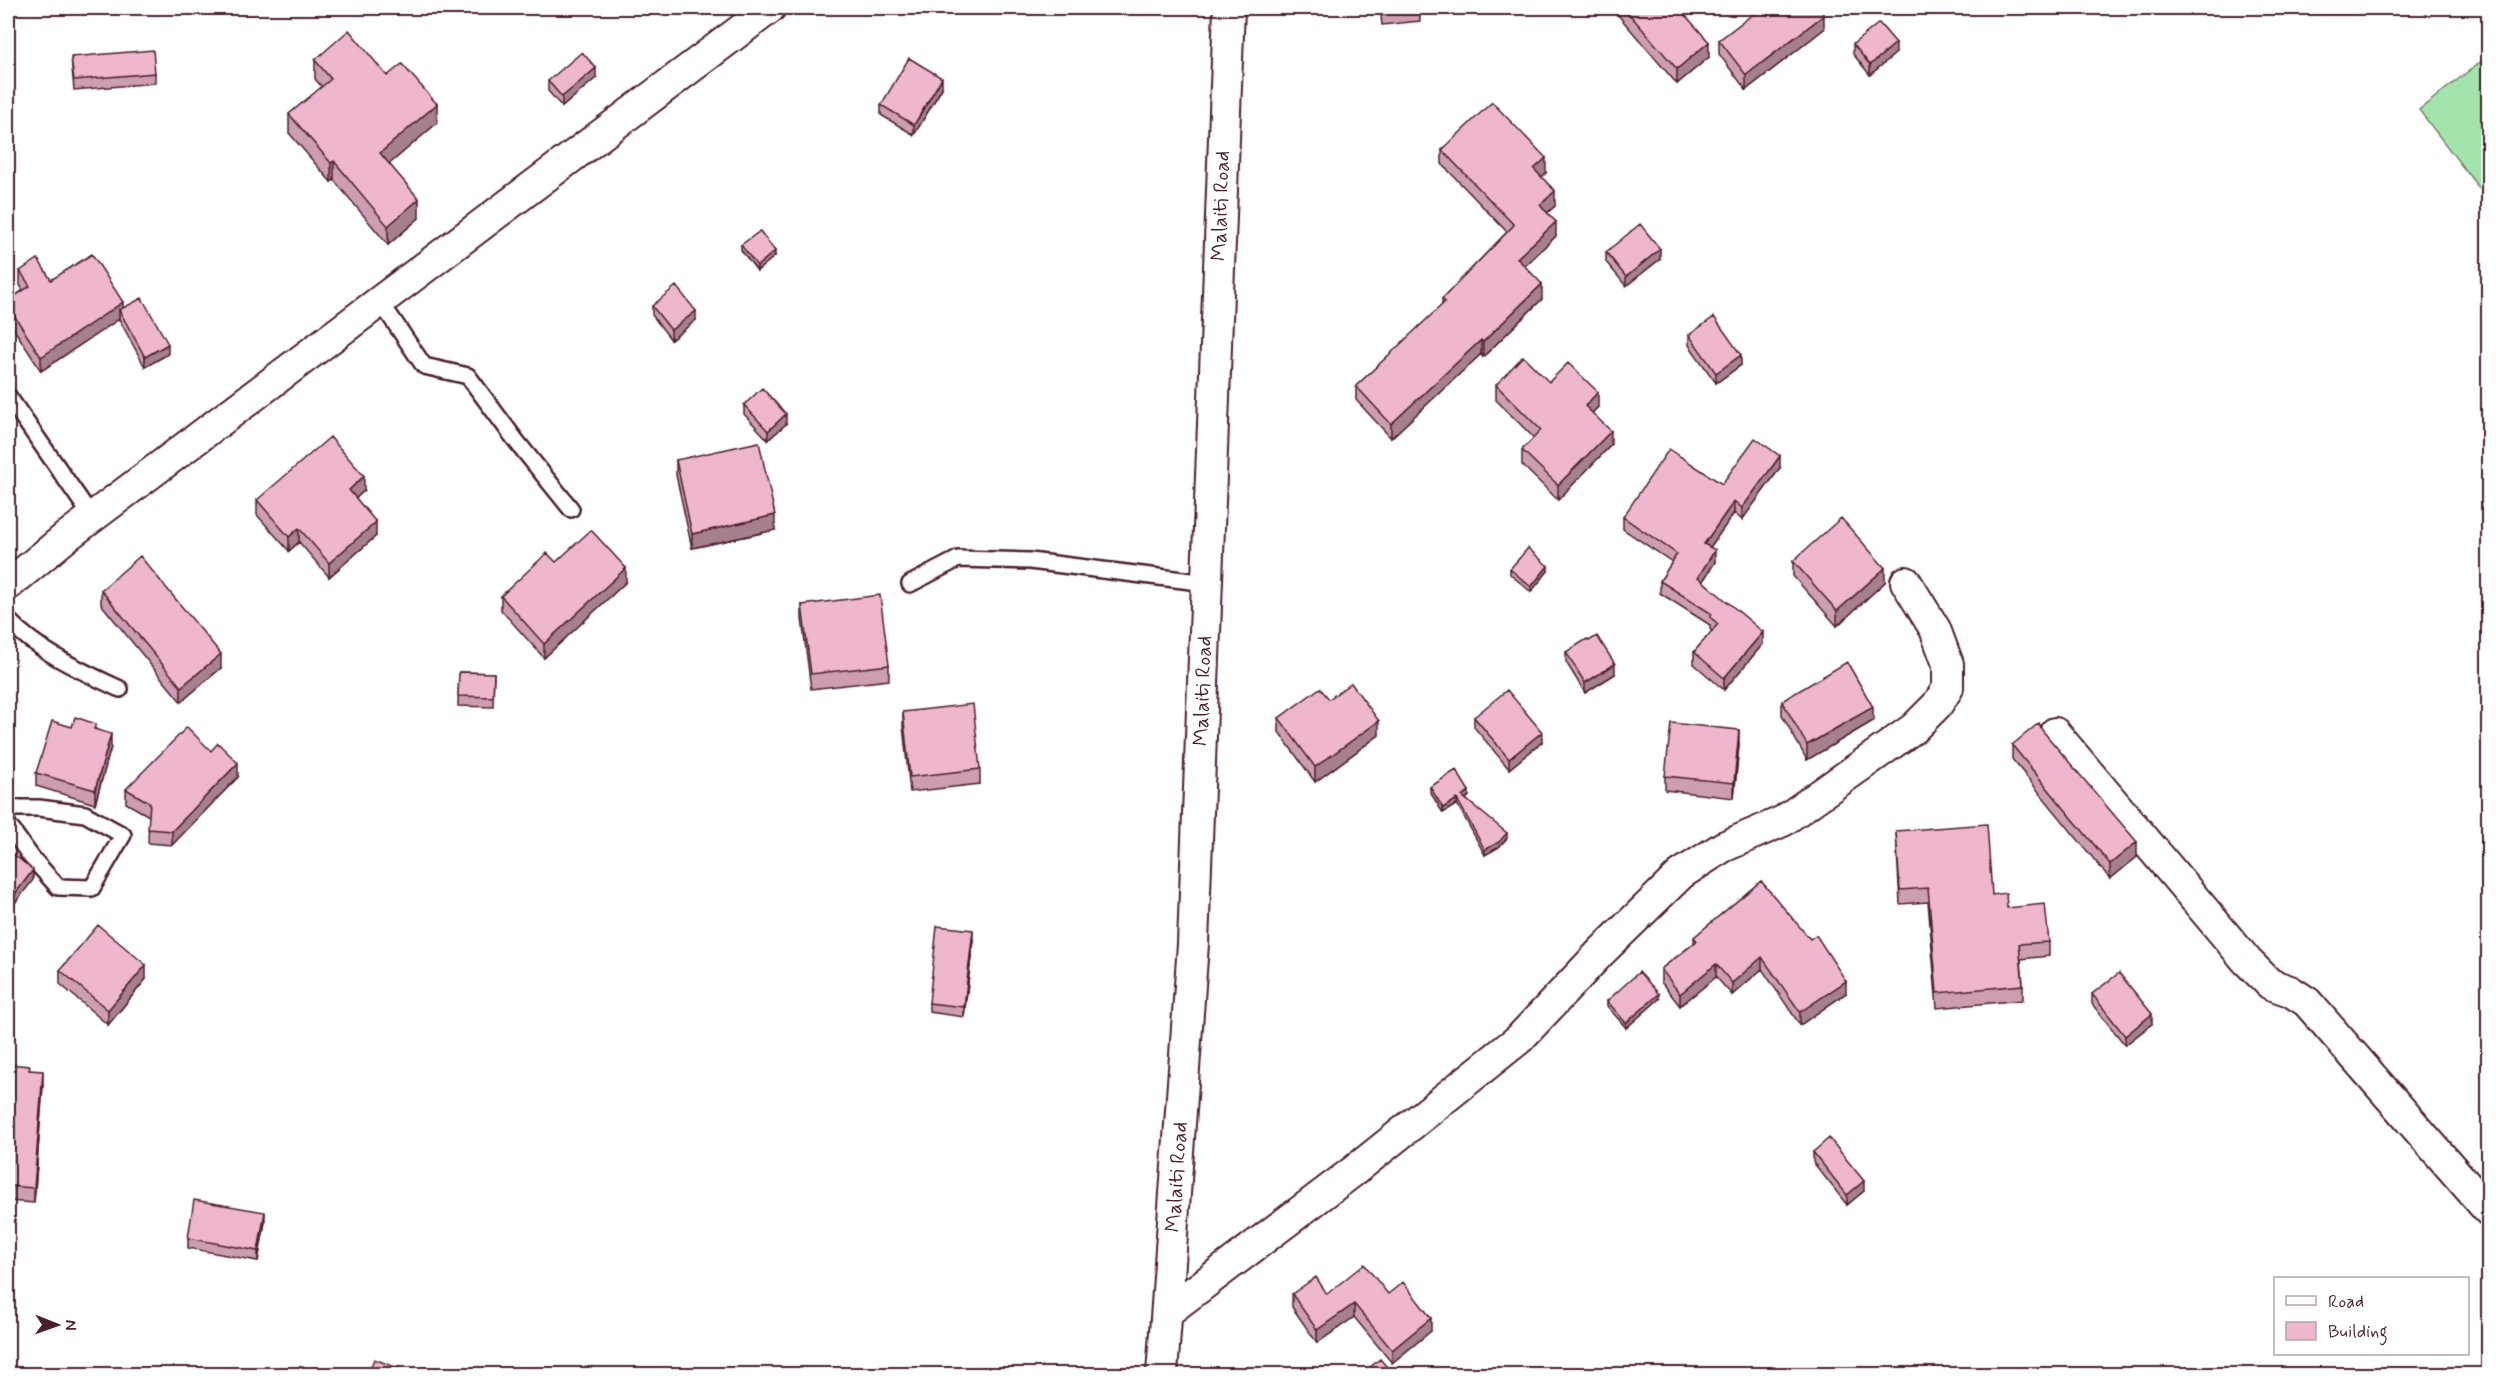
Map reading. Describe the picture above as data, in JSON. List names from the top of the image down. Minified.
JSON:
{"streets":{"street":["Malaiti Road"]},"legend":["Road","Building"],"north":"right"}
